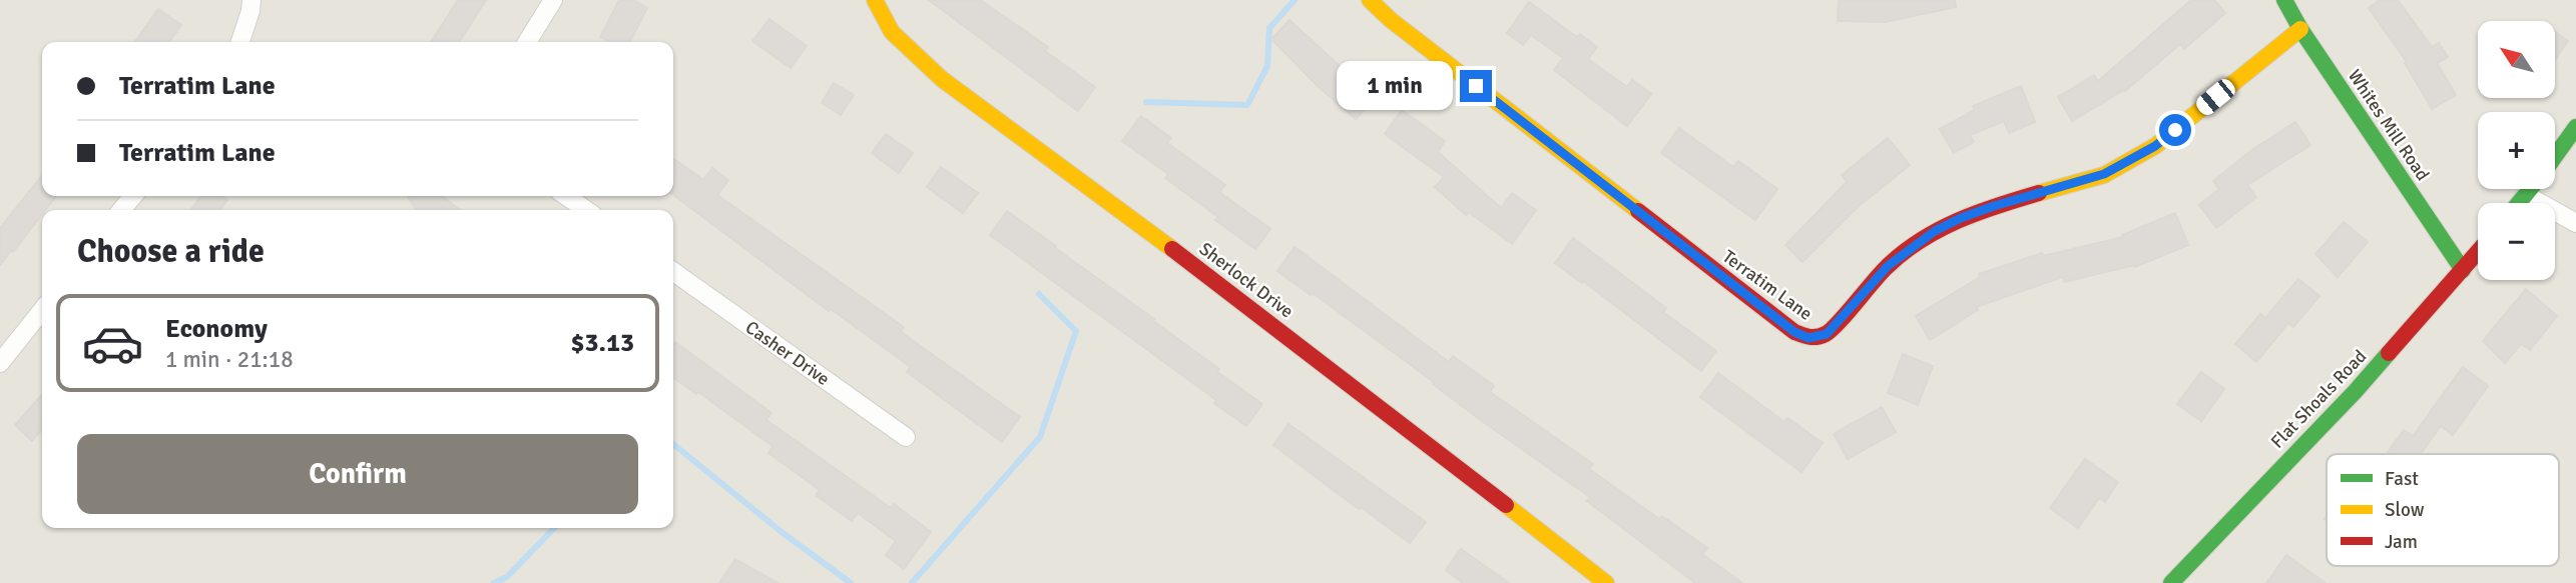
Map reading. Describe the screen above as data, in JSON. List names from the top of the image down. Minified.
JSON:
{"streets":{"street":["Whites Mill Road","Sherlock Drive","Terratim Lane","Casher Drive","Flat Shoals Road"]},"crossings":[["Whites Mill Road","Terratim Lane"],["Whites Mill Road","Flat Shoals Road"]],"legend":["Fast","Slow","Jam"],"north":"top left","page":{"map_buttons":["+","−"],"banner":["Terratim Lane","Terratim Lane"],"bubble":"1 min","heading":"Choose a ride","list":[{"name":"Economy","note":"1 min · 21:18","value":"$3.13"}],"buttons":"Confirm"}}
